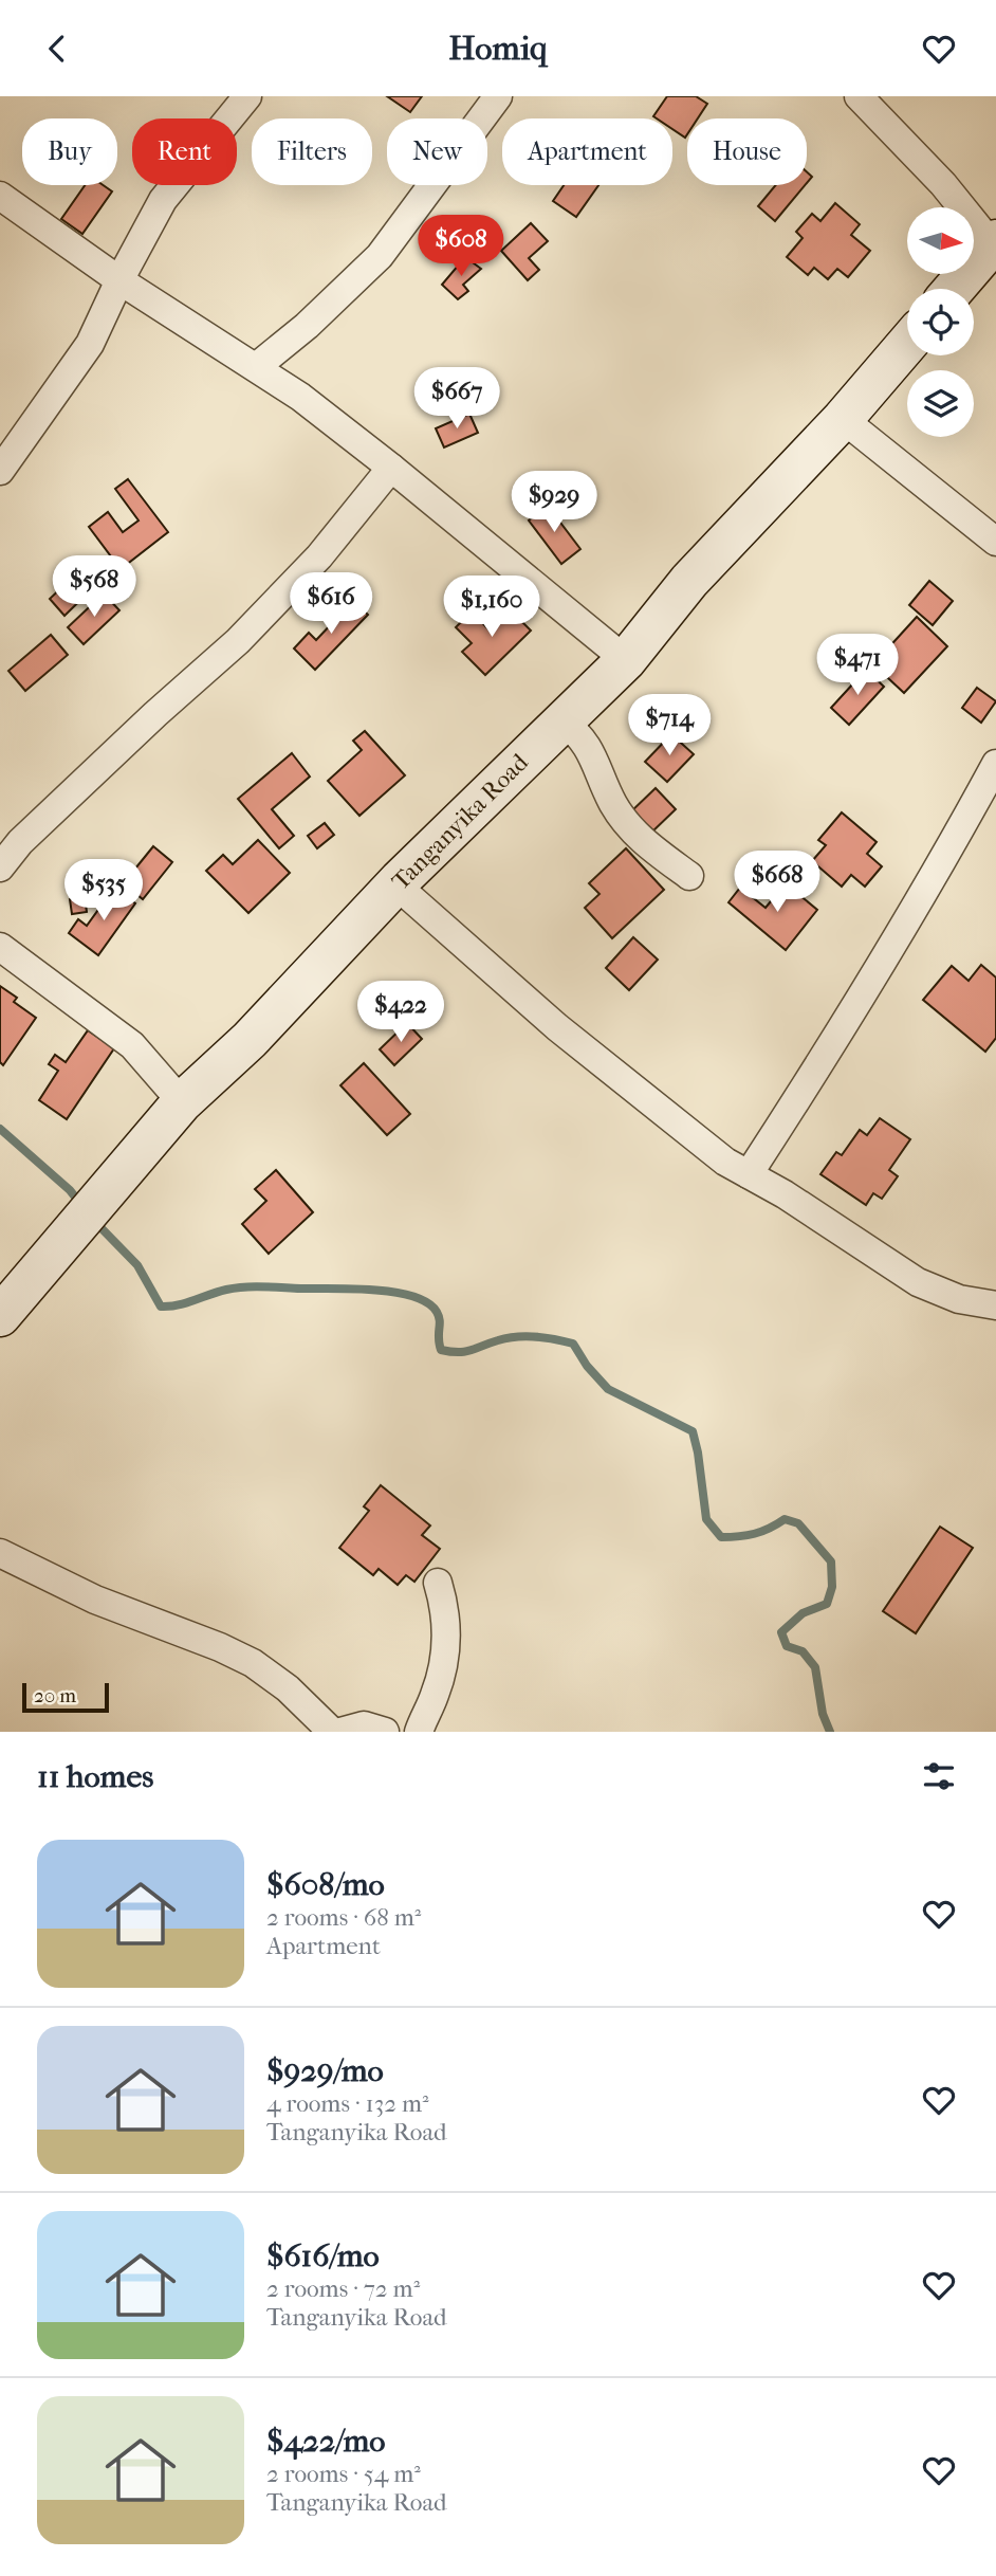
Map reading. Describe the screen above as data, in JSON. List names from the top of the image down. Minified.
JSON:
{"streets":{"street":["Tanganyika Road"]},"scale_bar":"20 m","north":"right","page":{"header":"Homiq","chip":["Buy","Rent","Filters","New","Apartment","House"],"price":["$608","$667","$929","$568","$616","$1,160","$471","$714","$668","$535","$422"],"scale":"20 m","heading":"11 homes","list":[{"name":"$608/mo","note":"2 rooms · 68 m² · Apartment"},{"name":"$929/mo","note":"4 rooms · 132 m² · Tanganyika Road"},{"name":"$616/mo","note":"2 rooms · 72 m² · Tanganyika Road"},{"name":"$422/mo","note":"2 rooms · 54 m² · Tanganyika Road"}]}}
